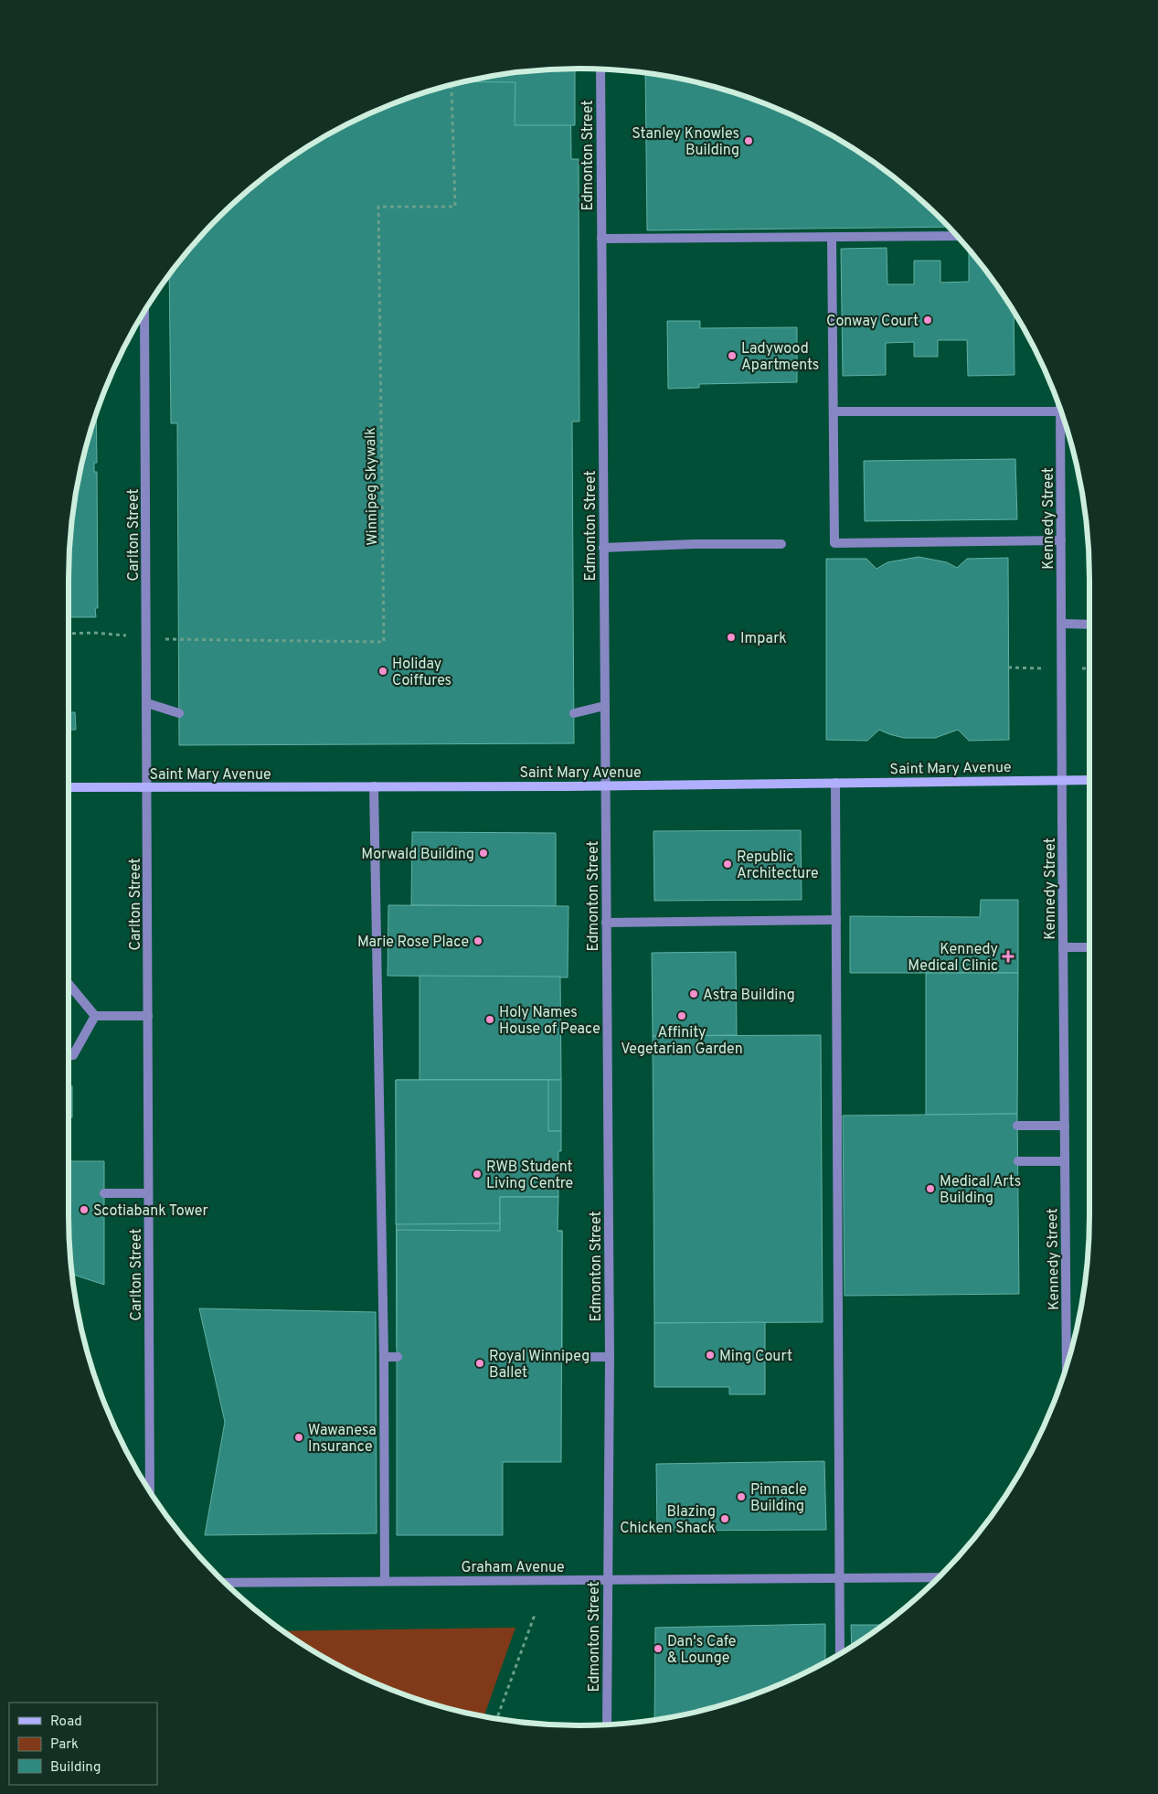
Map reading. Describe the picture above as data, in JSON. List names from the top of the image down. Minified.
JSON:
{"streets":{"main road":["Saint Mary Avenue"],"street":["Edmonton Street","Kennedy Street","Carlton Street","Graham Avenue"],"path":["Winnipeg Skywalk"]},"crossings":[["Edmonton Street","Saint Mary Avenue"],["Edmonton Street","Graham Avenue"],["Kennedy Street","Saint Mary Avenue"],["Carlton Street","Saint Mary Avenue"]],"places":{"other":["Stanley Knowles Building","Conway Court","Ladywood Apartments","Impark","Holiday Coiffures","Morwald Building","Republic Architecture","Marie Rose Place","Astra Building","Affinity Vegetarian Garden","Holy Names House of Peace","RWB Student Living Centre","Medical Arts Building","Scotiabank Tower","Ming Court","Royal Winnipeg Ballet","Wawanesa Insurance","Pinnacle Building","Blazing Chicken Shack","Dan's Cafe & Lounge"],"health":["Kennedy Medical Clinic"]},"legend":["Road","Park","Building"]}
